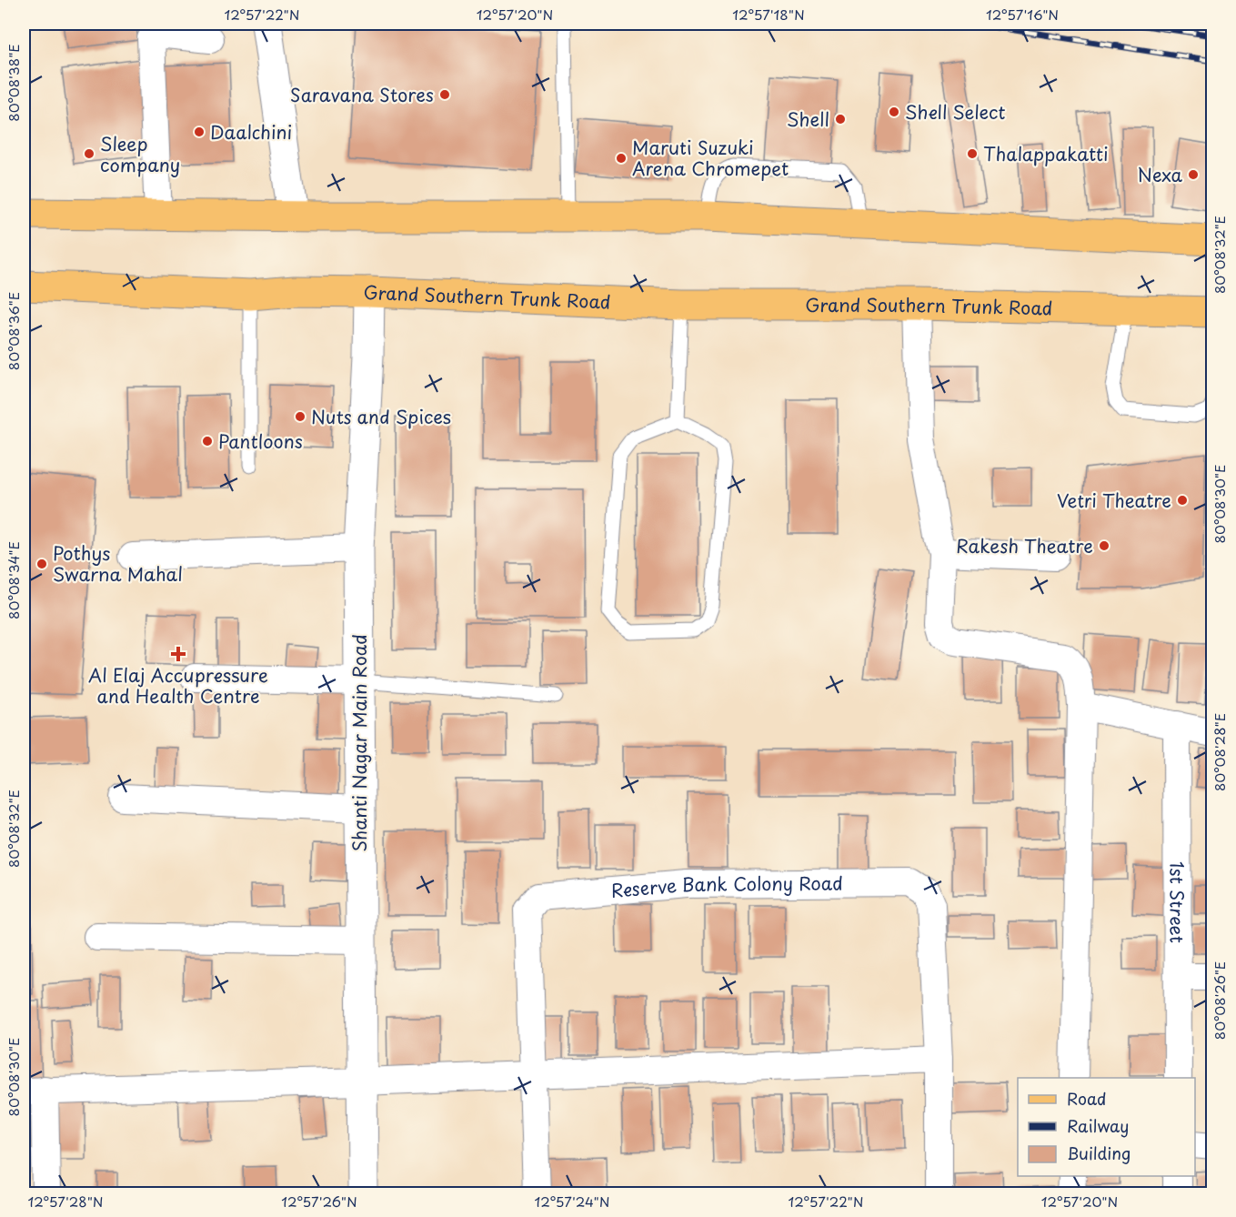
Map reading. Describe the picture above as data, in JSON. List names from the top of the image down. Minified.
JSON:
{"streets":{"main road":["Grand Southern Trunk Road"],"street":["Shanti Nagar Main Road","Reserve Bank Colony Road","1st Street"]},"crossings":[["Grand Southern Trunk Road","Shanti Nagar Main Road"]],"places":{"other":["Saravana Stores","Shell Select","Shell","Daalchini","Sleep company","Thalappakatti","Maruti Suzuki Arena Chromepet","Nexa","Nuts and Spices","Pantloons","Vetri Theatre","Rakesh Theatre","Pothys Swarna Mahal"],"health":["Al Elaj Accupressure and Health Centre"]},"legend":["Road","Railway","Building"],"coordinates":["12°57'22\"N","12°57'20\"N","12°57'18\"N","12°57'16\"N","80°08'38\"E","80°08'32\"E","80°08'36\"E","80°08'30\"E","80°08'34\"E","80°08'28\"E","80°08'26\"E","12°57'28\"N","12°57'26\"N","12°57'24\"N"]}
